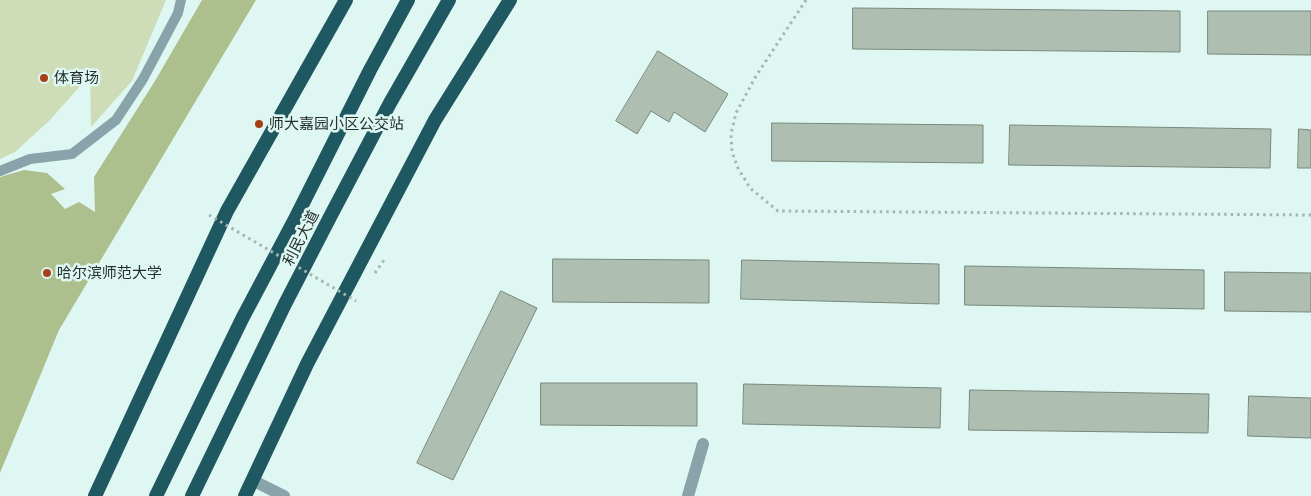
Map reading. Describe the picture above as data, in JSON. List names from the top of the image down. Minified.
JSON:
{"streets":{"highway":["利民大道"]},"places":["体育场","师大嘉园小区公交站","哈尔滨师范大学"]}
